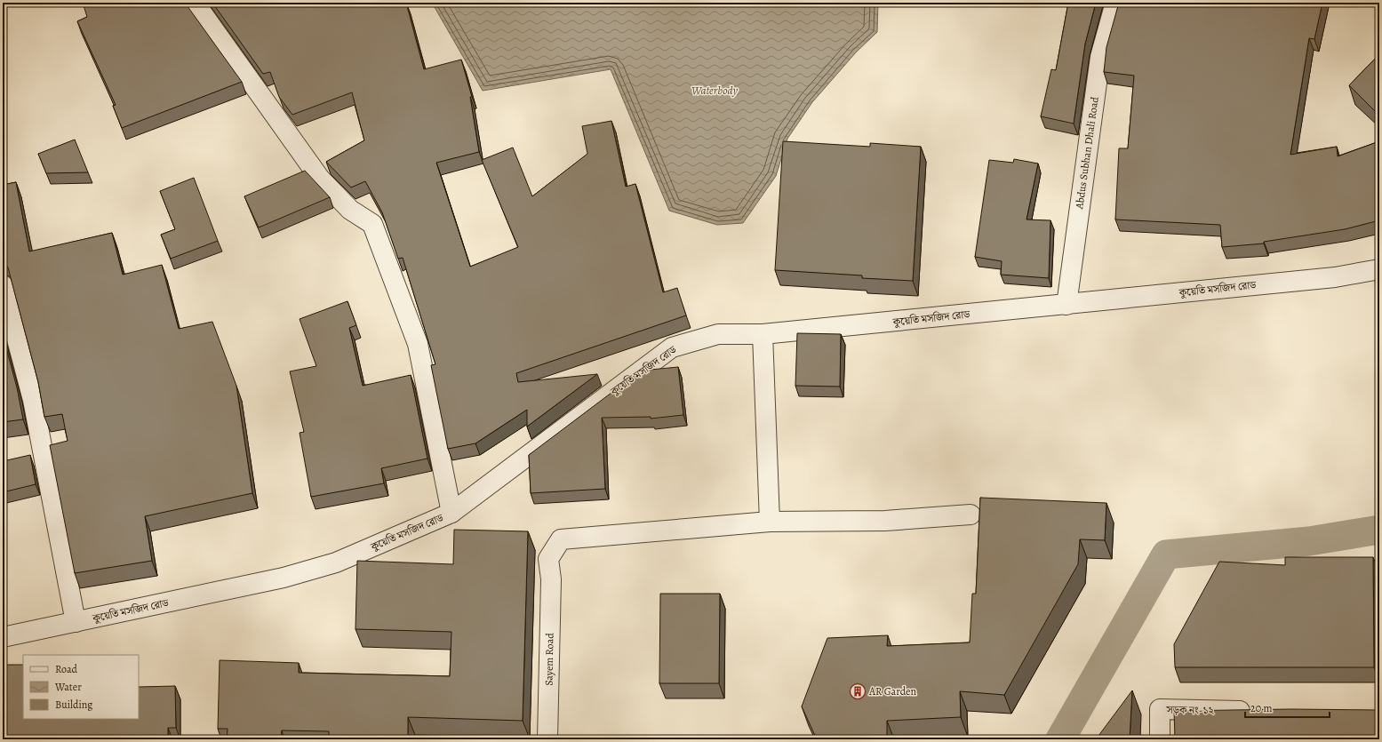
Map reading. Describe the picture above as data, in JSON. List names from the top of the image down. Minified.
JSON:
{"streets":{"street":["Abdus Subhan Dhali Road","কুয়েতি মসজিদ রোড","Sayem Road","সড়ক নং-১২"]},"crossings":[["Abdus Subhan Dhali Road","কুয়েতি মসজিদ রোড"]],"water":["Waterbody"],"places":{"building":["AR Garden"]},"legend":["Road","Water","Building"],"scale_bar":"20 m"}
